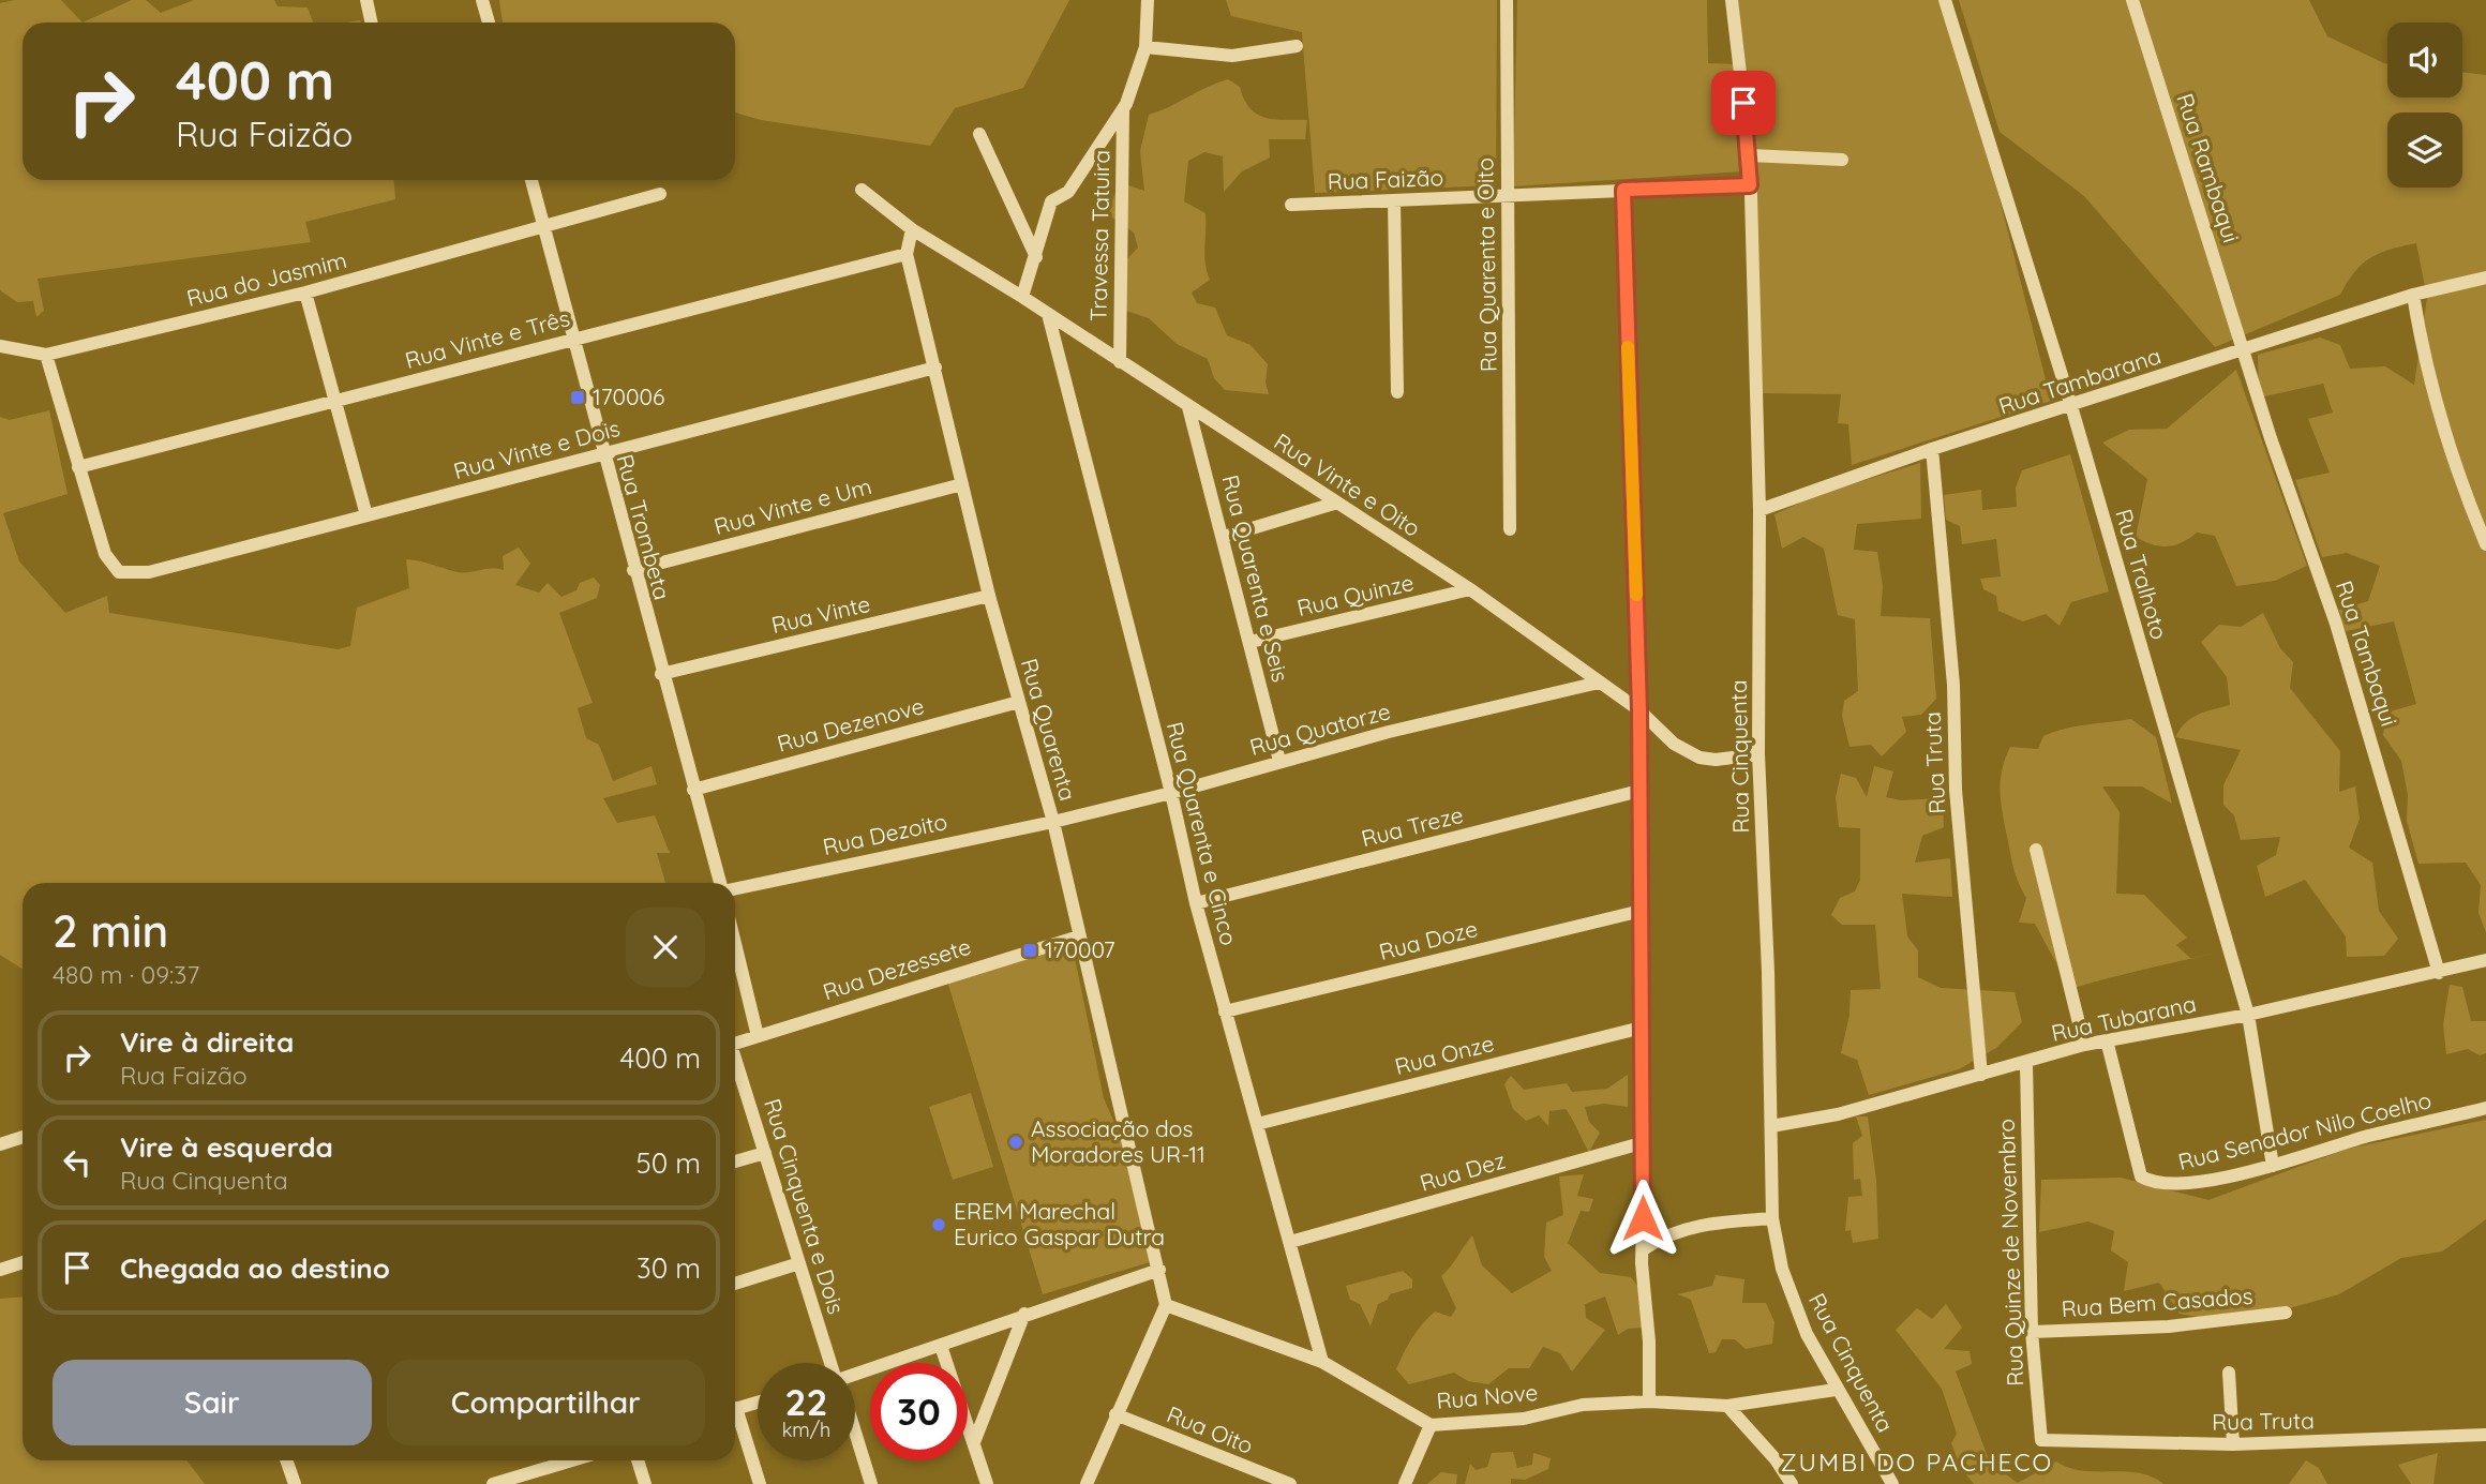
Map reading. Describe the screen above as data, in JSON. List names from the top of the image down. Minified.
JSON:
{"streets":{"street":["Rua Rambaqui","Rua Faizão","Travessa Tatuira","Rua Quarenta e Oito","Rua do Jasmim","Rua Vinte e Três","Rua Tambarana","Rua Vinte e Dois","Rua Vinte e Oito","Rua Vinte e Um","Rua Trombeta","Rua Tralhoto","Rua Quarenta e Seis","Rua Quinze","Rua Vinte","Rua Tambaqui","Rua Dezenove","Rua Quarenta","Rua Quatorze","Rua Cinquenta","Rua Truta","Rua Treze","Rua Quarenta e Cinco","Rua Dezoito","Rua Doze","Rua Dezessete","Rua Tubarana","Rua Onze","Rua Senador Nilo Coelho","Rua Dez","Rua Cinquenta e Dois","Rua Quinze de Novembro","Rua Bem Casados","Rua Nove","Rua Oito"]},"crossings":[["Rua Rambaqui","Rua Tambarana"],["Rua Rambaqui","Rua Tambaqui"],["Rua Faizão","Rua Quarenta e Oito"],["Rua Faizão","Rua Cinquenta"],["Travessa Tatuira","Rua Vinte e Oito"],["Rua do Jasmim","Rua Vinte e Dois"],["Rua do Jasmim","Rua Trombeta"],["Rua Vinte e Três","Rua Vinte e Dois"],["Rua Vinte e Três","Rua Trombeta"],["Rua Vinte e Três","Rua Quarenta"],["Rua Tambarana","Rua Tralhoto"],["Rua Tambarana","Rua Tambaqui"],["Rua Tambarana","Rua Cinquenta"],["Rua Tambarana","Rua Truta"],["Rua Vinte e Dois","Rua Trombeta"],["Rua Vinte e Dois","Rua Quarenta"],["Rua Vinte e Oito","Rua Quarenta e Seis"],["Rua Vinte e Oito","Rua Quinze"],["Rua Vinte e Oito","Rua Quarenta"],["Rua Vinte e Oito","Rua Quatorze"],["Rua Vinte e Oito","Rua Cinquenta"],["Rua Vinte e Oito","Rua Quarenta e Cinco"],["Rua Vinte e Um","Rua Trombeta"],["Rua Vinte e Um","Rua Quarenta"],["Rua Trombeta","Rua Vinte"],["Rua Trombeta","Rua Dezenove"],["Rua Tralhoto","Rua Tubarana"],["Rua Tralhoto","Rua Senador Nilo Coelho"],["Rua Quarenta e Seis","Rua Quinze"],["Rua Quarenta e Seis","Rua Quatorze"],["Rua Vinte","Rua Quarenta"],["Rua Tambaqui","Rua Tubarana"],["Rua Dezenove","Rua Quarenta"],["Rua Quarenta","Rua Quatorze"],["Rua Quarenta","Rua Dezoito"],["Rua Quarenta","Rua Dezessete"],["Rua Quarenta","Rua Nove"],["Rua Quatorze","Rua Quarenta e Cinco"],["Rua Quatorze","Rua Dezoito"],["Rua Cinquenta","Rua Tubarana"],["Rua Cinquenta","Rua Nove"],["Rua Truta","Rua Tubarana"],["Rua Truta","Rua Quinze de Novembro"],["Rua Treze","Rua Quarenta e Cinco"],["Rua Quarenta e Cinco","Rua Doze"],["Rua Quarenta e Cinco","Rua Onze"],["Rua Quarenta e Cinco","Rua Dez"],["Rua Quarenta e Cinco","Rua Nove"],["Rua Tubarana","Rua Senador Nilo Coelho"],["Rua Tubarana","Rua Quinze de Novembro"],["Rua Quinze de Novembro","Rua Bem Casados"]],"districts":["ZUMBI DO PACHECO"],"places":{"transit":["170006","170007"],"other":["Associação dos Moradores UR-11","EREM Marechal Eurico Gaspar Dutra"]},"page":{"turn":["400 m","Rua Faizão"],"heading":["2 min","480 m · 09:37"],"list":[{"name":"Vire à direita","note":"Rua Faizão","value":"400 m"},{"name":"Vire à esquerda","note":"Rua Cinquenta","value":"50 m"},{"name":"Chegada ao destino","value":"30 m"}],"buttons":["Sair","Compartilhar"],"speed":"22 km/h","limit":"30"}}
